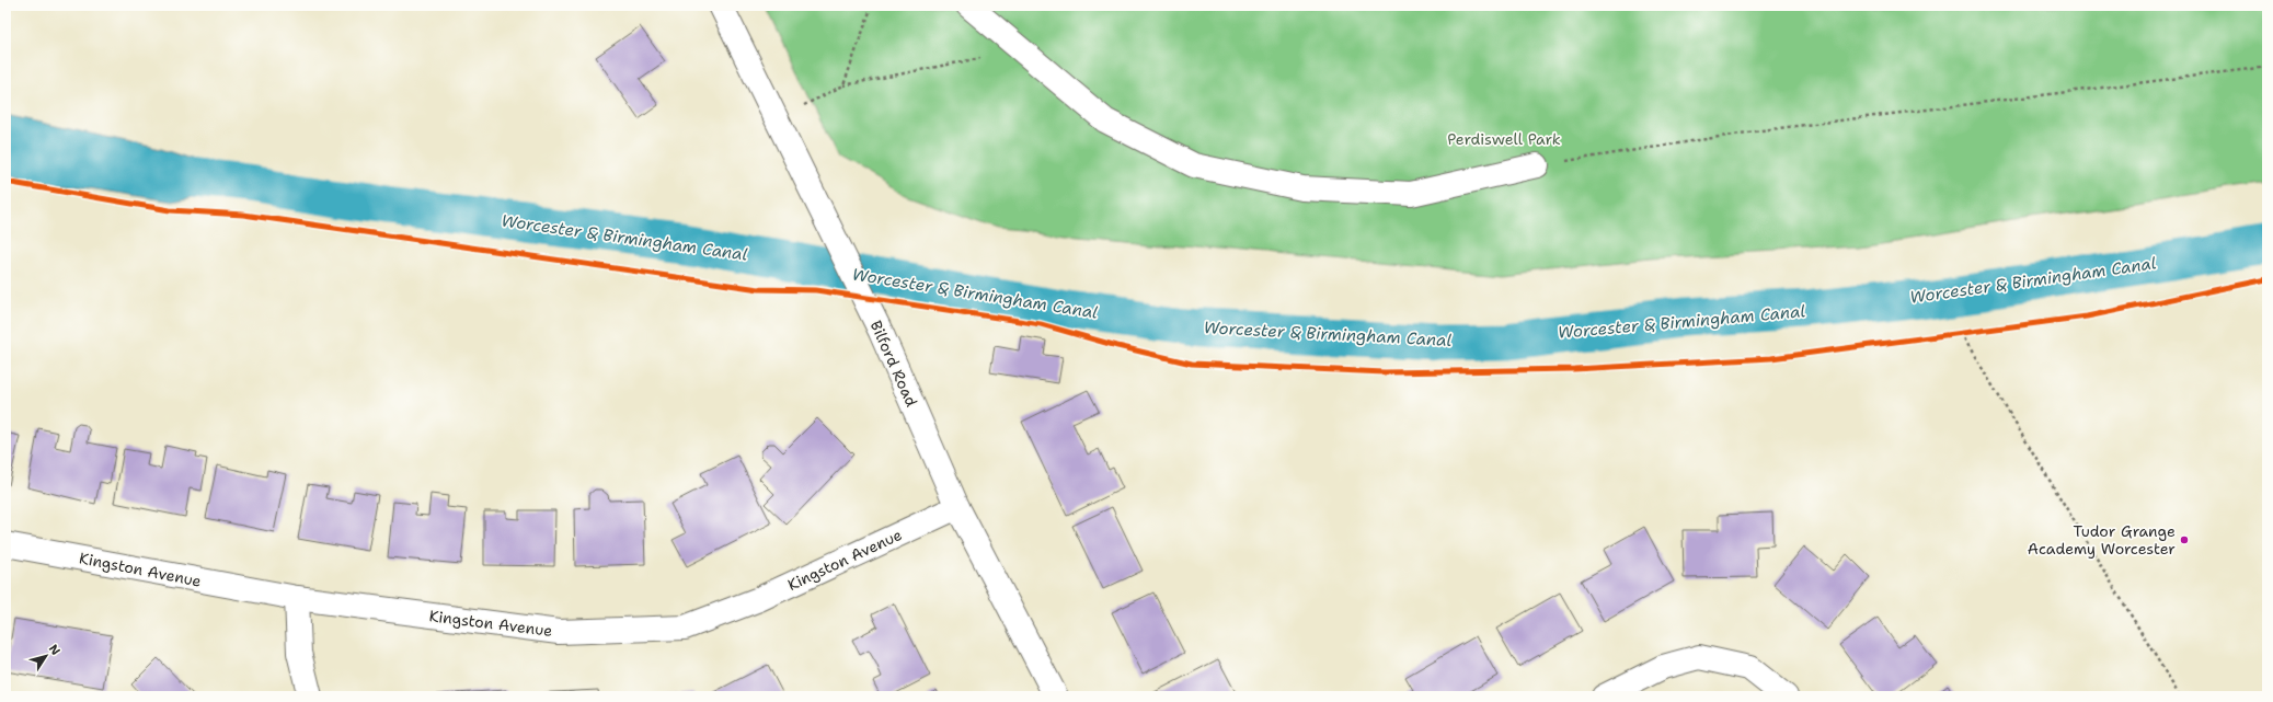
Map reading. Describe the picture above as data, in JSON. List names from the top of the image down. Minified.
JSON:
{"streets":{"street":["Bilford Road","Kingston Avenue"]},"crossings":[["Bilford Road","Kingston Avenue"]],"water":["Worcester & Birmingham Canal"],"parks":["Perdiswell Park"],"places":["Tudor Grange Academy Worcester"],"north":"top right"}
